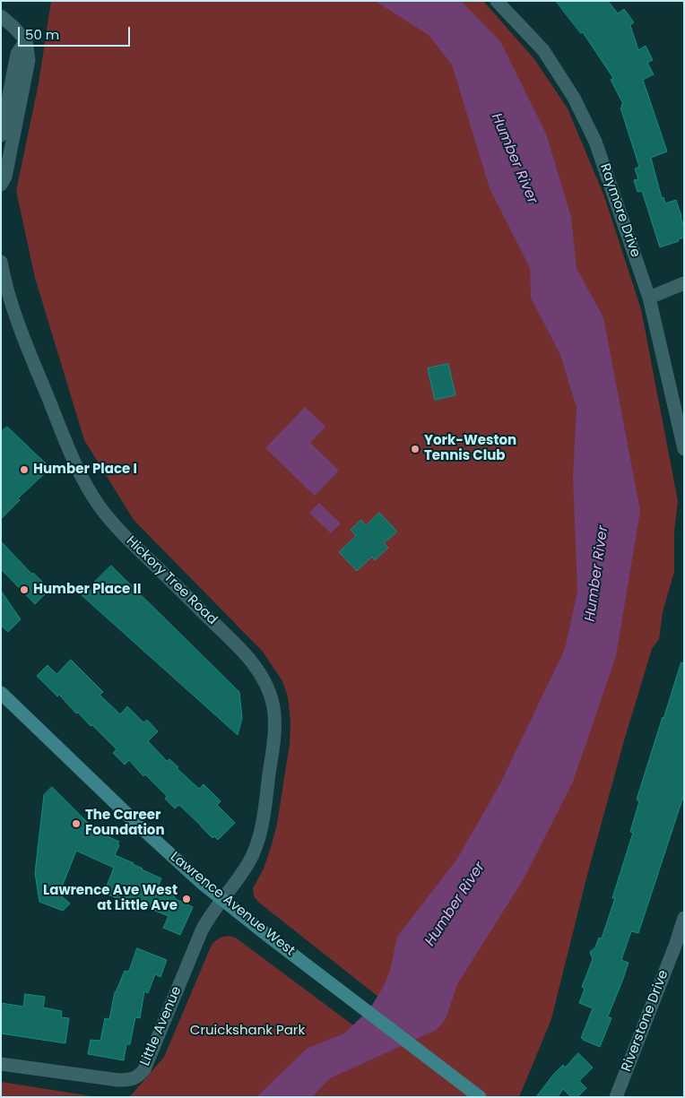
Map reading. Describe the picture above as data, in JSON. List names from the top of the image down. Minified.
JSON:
{"streets":{"main road":["Lawrence Avenue West"],"street":["Raymore Drive","Hickory Tree Road","Riverstone Drive","Little Avenue"]},"crossings":[["Hickory Tree Road","Lawrence Avenue West"],["Hickory Tree Road","Little Avenue"],["Lawrence Avenue West","Little Avenue"]],"water":["Humber River"],"parks":["Cruickshank Park"],"places":["York-Weston Tennis Club","Humber Place I","Humber Place II","The Career Foundation","Lawrence Ave West at Little Ave"],"scale_bar":"50 m"}
